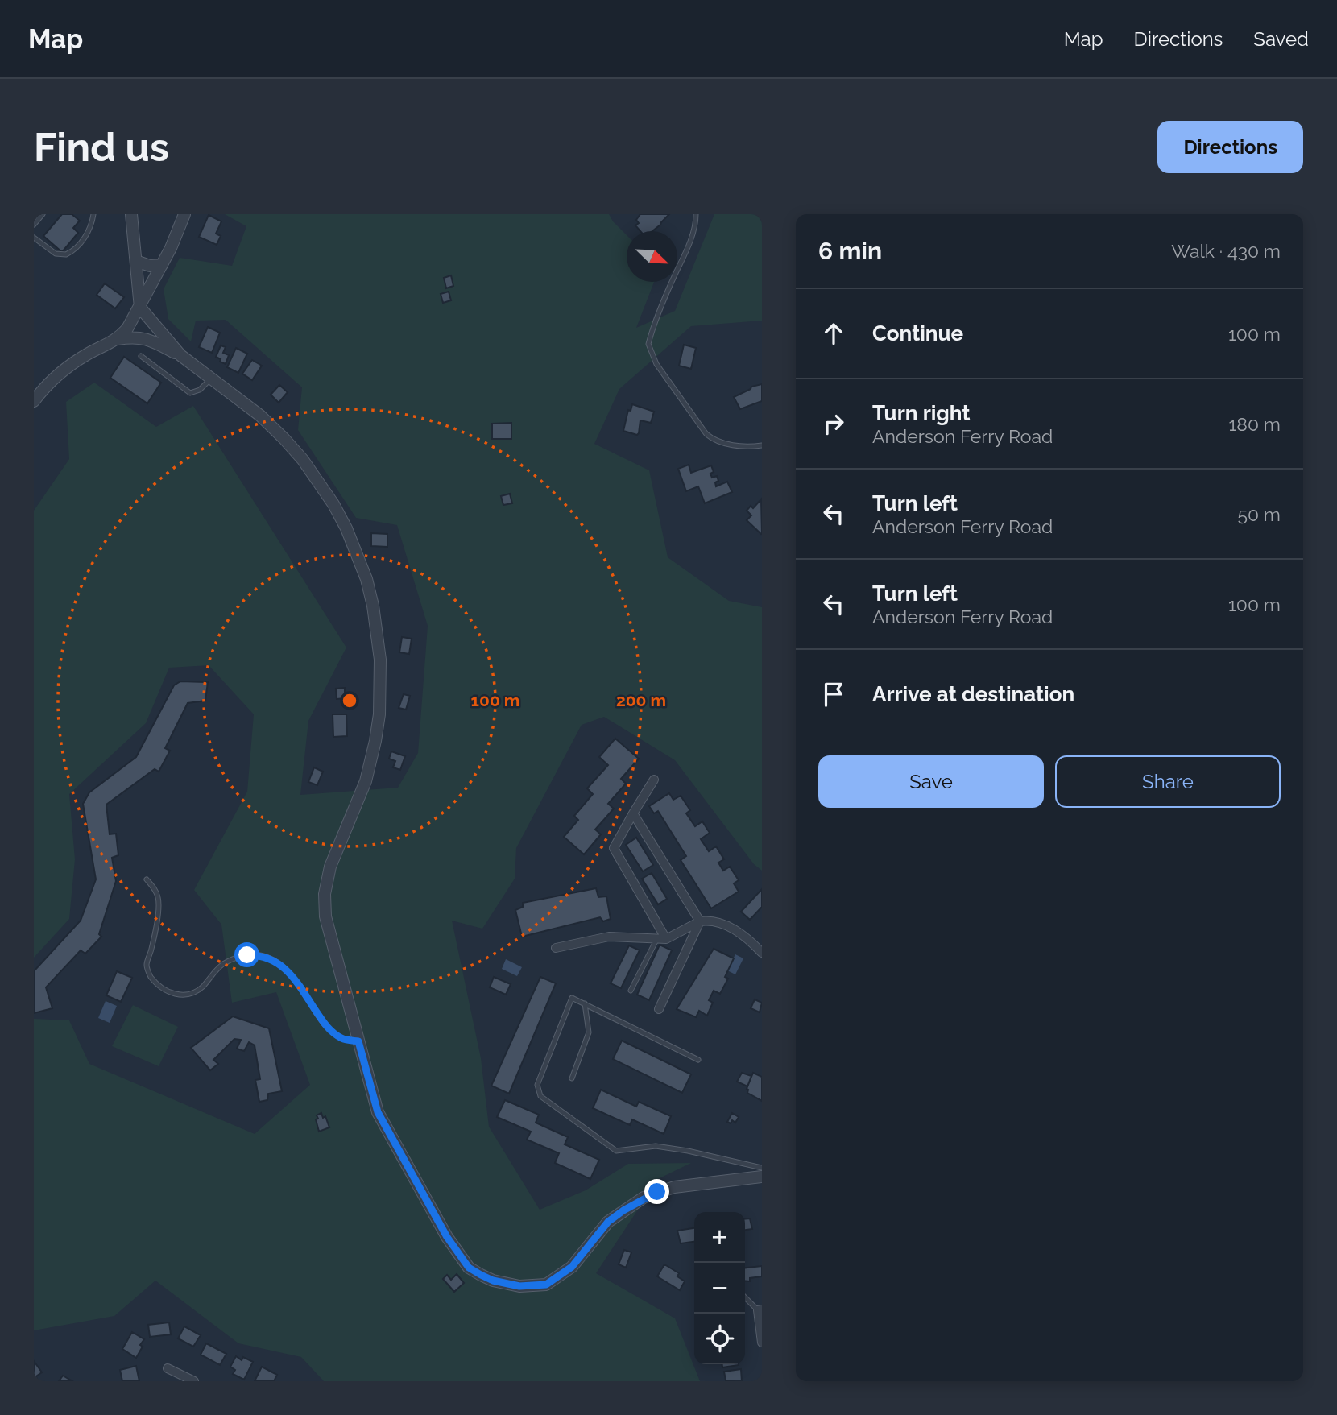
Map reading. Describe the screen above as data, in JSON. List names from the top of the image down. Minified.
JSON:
{"north":"bottom right","page":{"header":"Map","nav":["Map","Directions","Saved"],"buttons":["Directions",["Save","Share"]],"title":"Find us","heading":["6 min","Walk · 430 m"],"list":[["Continue","100 m"],["Turn right","Anderson Ferry Road","180 m"],["Turn left","Anderson Ferry Road","50 m"],["Turn left","Anderson Ferry Road","100 m"],"Arrive at destination"],"map_buttons":["+","−"]},"rings":["100 m","200 m"]}
